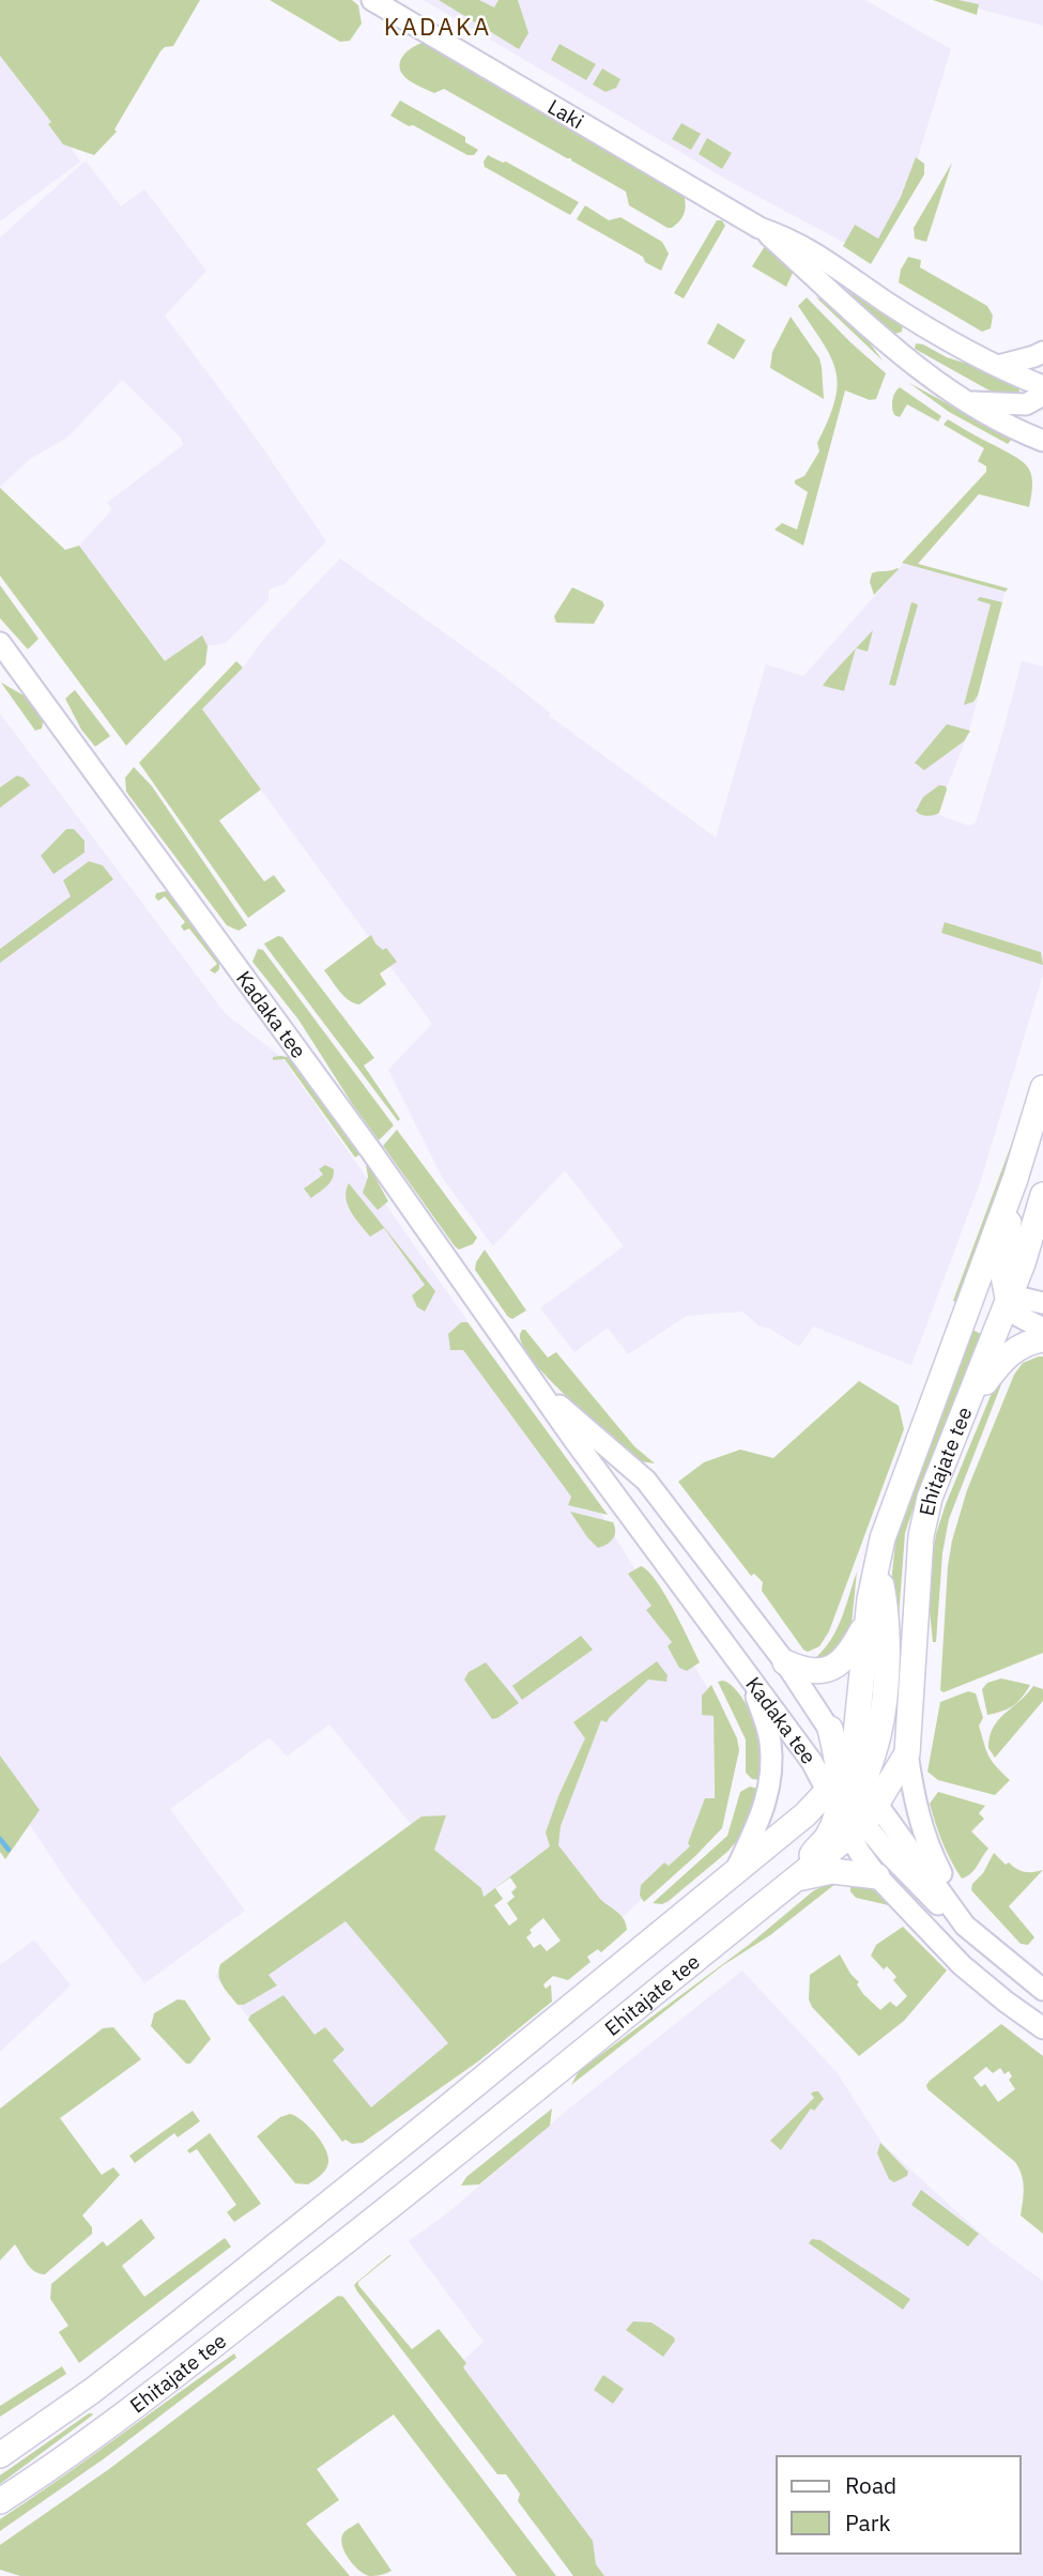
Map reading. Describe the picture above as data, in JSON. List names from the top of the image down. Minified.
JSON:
{"streets":{"main road":["Laki","Kadaka tee","Ehitajate tee"]},"crossings":[["Kadaka tee","Ehitajate tee"]],"districts":["KADAKA"],"legend":["Road","Park"]}
